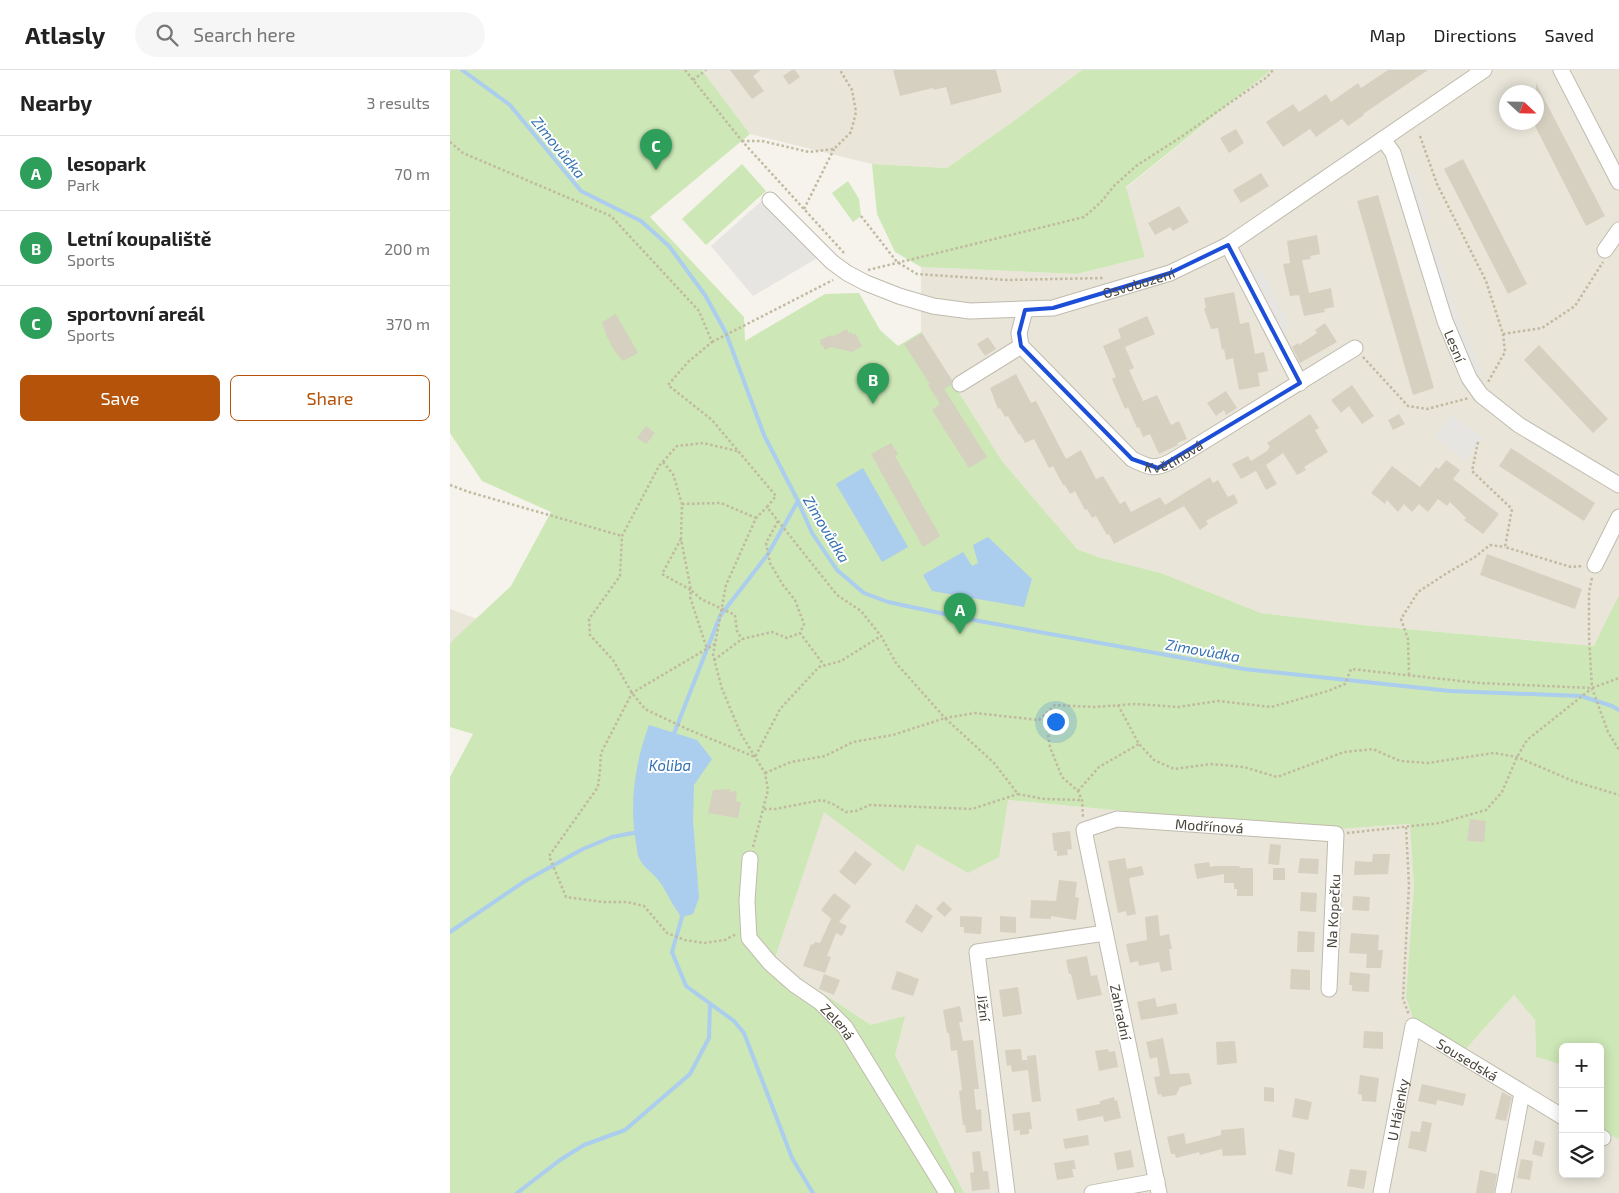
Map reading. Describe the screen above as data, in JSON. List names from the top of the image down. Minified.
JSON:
{"streets":{"street":["Osvobození","Lesní","Květinová","Modřínová","Na Kopečku","Jižní","Zahradní","Zelená","Sousedská","U Hájenky"]},"crossings":[["Osvobození","Lesní"],["Modřínová","Na Kopečku"],["Modřínová","Zahradní"],["Jižní","Zahradní"],["Sousedská","U Hájenky"]],"water":["Zimovůdka","Koliba"],"north":"right","page":{"header":"Atlasly","search":"Search here","nav":["Map","Directions","Saved"],"heading":["Nearby","3 results"],"pins":["C","B","A"],"list":[{"mark":"A","name":"lesopark","note":"Park","value":"70 m"},{"mark":"B","name":"Letní koupaliště","note":"Sports","value":"200 m"},{"mark":"C","name":"sportovní areál","note":"Sports","value":"370 m"}],"buttons":["Save","Share"],"map_buttons":["+","−"]}}
